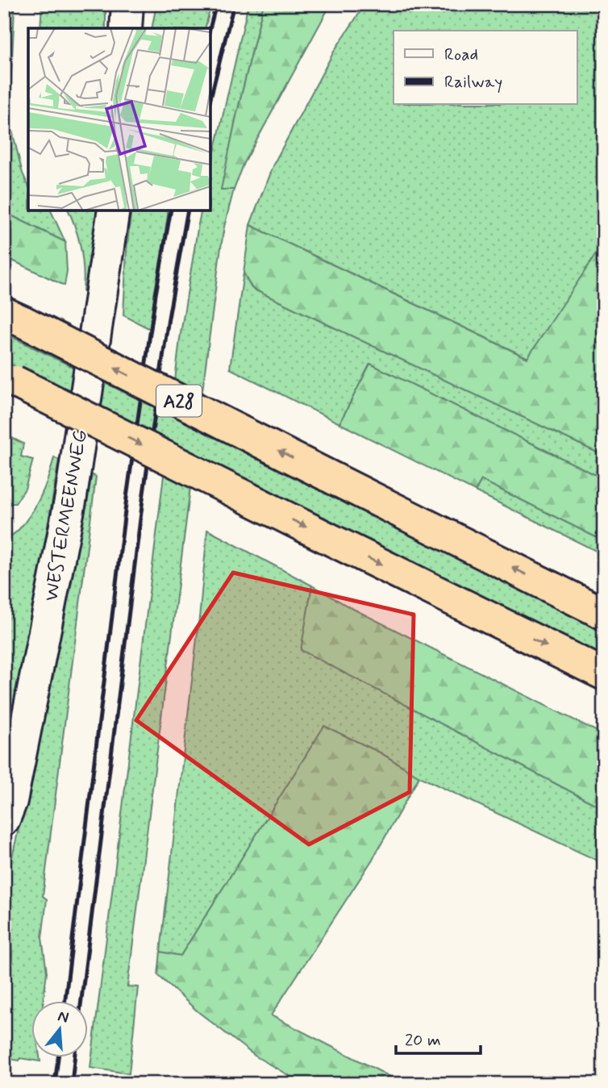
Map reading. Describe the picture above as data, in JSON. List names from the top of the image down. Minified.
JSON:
{"streets":{"highway":["A28"],"street":["WESTERMEENWEG"]},"legend":["Road","Railway"],"scale_bar":"20 m","north":"top"}
